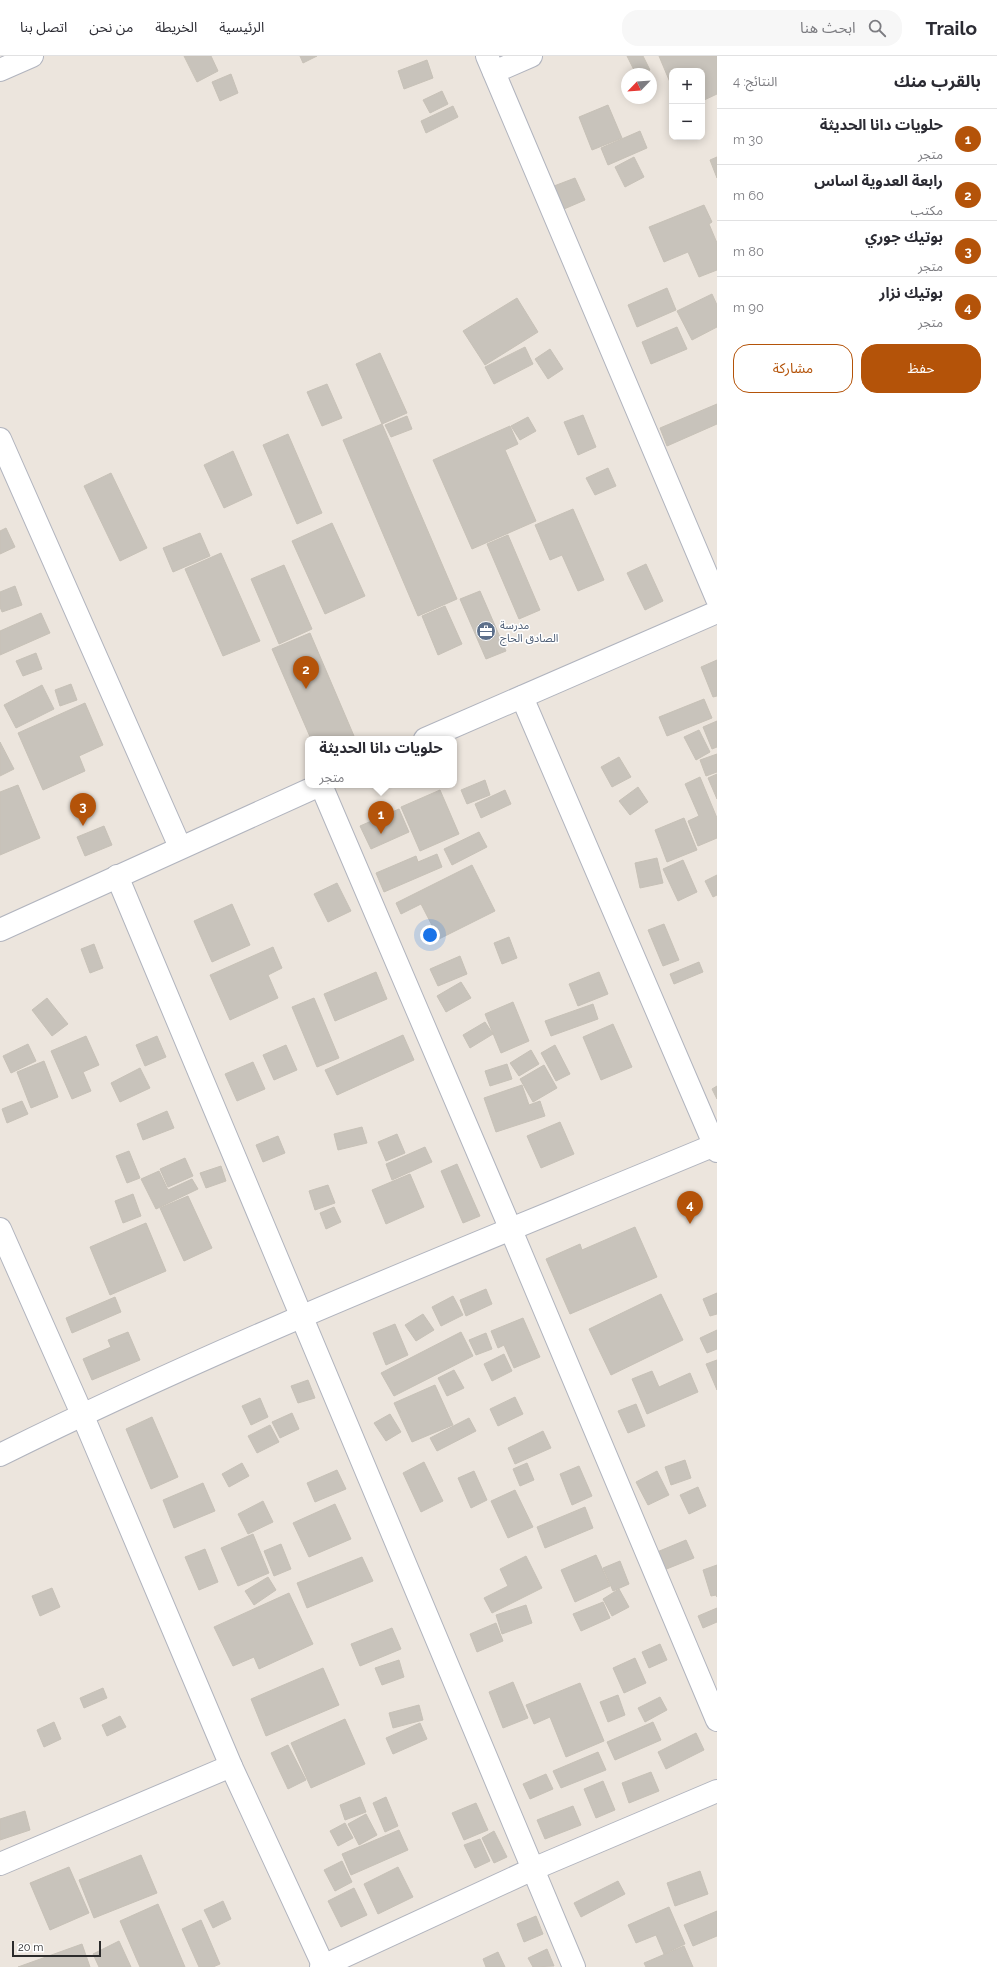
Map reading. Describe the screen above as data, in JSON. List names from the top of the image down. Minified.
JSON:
{"places":{"office":["مدرسة الصادق الحاج"]},"scale_bar":"20 m","north":"bottom left","page":{"header":"Trailo","search":"ابحث هنا","nav":["الرئيسية","الخريطة","من نحن","اتصل بنا"],"heading":["بالقرب منك","النتائج: 4"],"map_buttons":["+","−"],"list":[{"mark":"1","name":"حلويات دانا الحديثة","note":"متجر","value":"30 m"},{"mark":"2","name":"رابعة العدوية اساس","note":"مكتب","value":"60 m"},{"mark":"3","name":"بوتيك جوري","note":"متجر","value":"80 m"},{"mark":"4","name":"بوتيك نزار","note":"متجر","value":"90 m"}],"buttons":["حفظ","مشاركة"],"pins":["2","3","1","4"],"popup":["حلويات دانا الحديثة","متجر"],"scale":"20 m"}}
